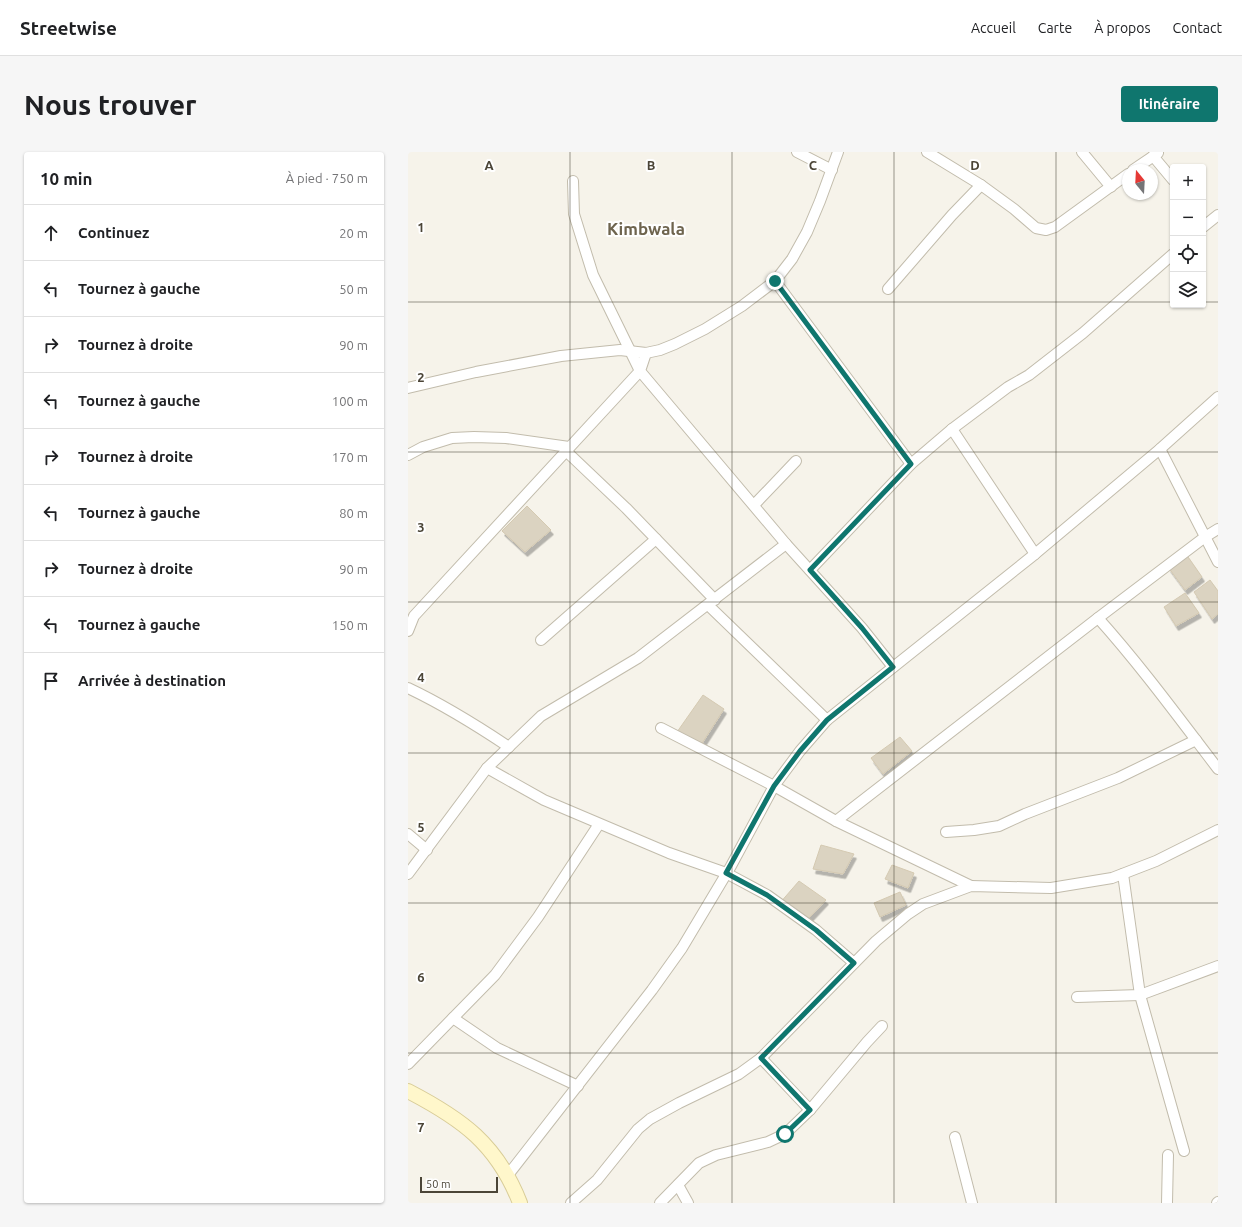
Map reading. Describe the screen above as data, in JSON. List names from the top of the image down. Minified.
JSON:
{"districts":["Kimbwala"],"scale_bar":"50 m","north":"top","page":{"header":"Streetwise","nav":["Accueil","Carte","À propos","Contact"],"buttons":"Itinéraire","title":"Nous trouver","heading":["10 min","À pied · 750 m"],"map_buttons":["+","−"],"list":[["Continuez","20 m"],["Tournez à gauche","50 m"],["Tournez à droite","90 m"],["Tournez à gauche","100 m"],["Tournez à droite","170 m"],["Tournez à gauche","80 m"],["Tournez à droite","90 m"],["Tournez à gauche","150 m"],"Arrivée à destination"],"scale":"50 m"},"grid":{"columns":["A","B","C","D"],"rows":["1","2","3","4","5","6","7"]}}
